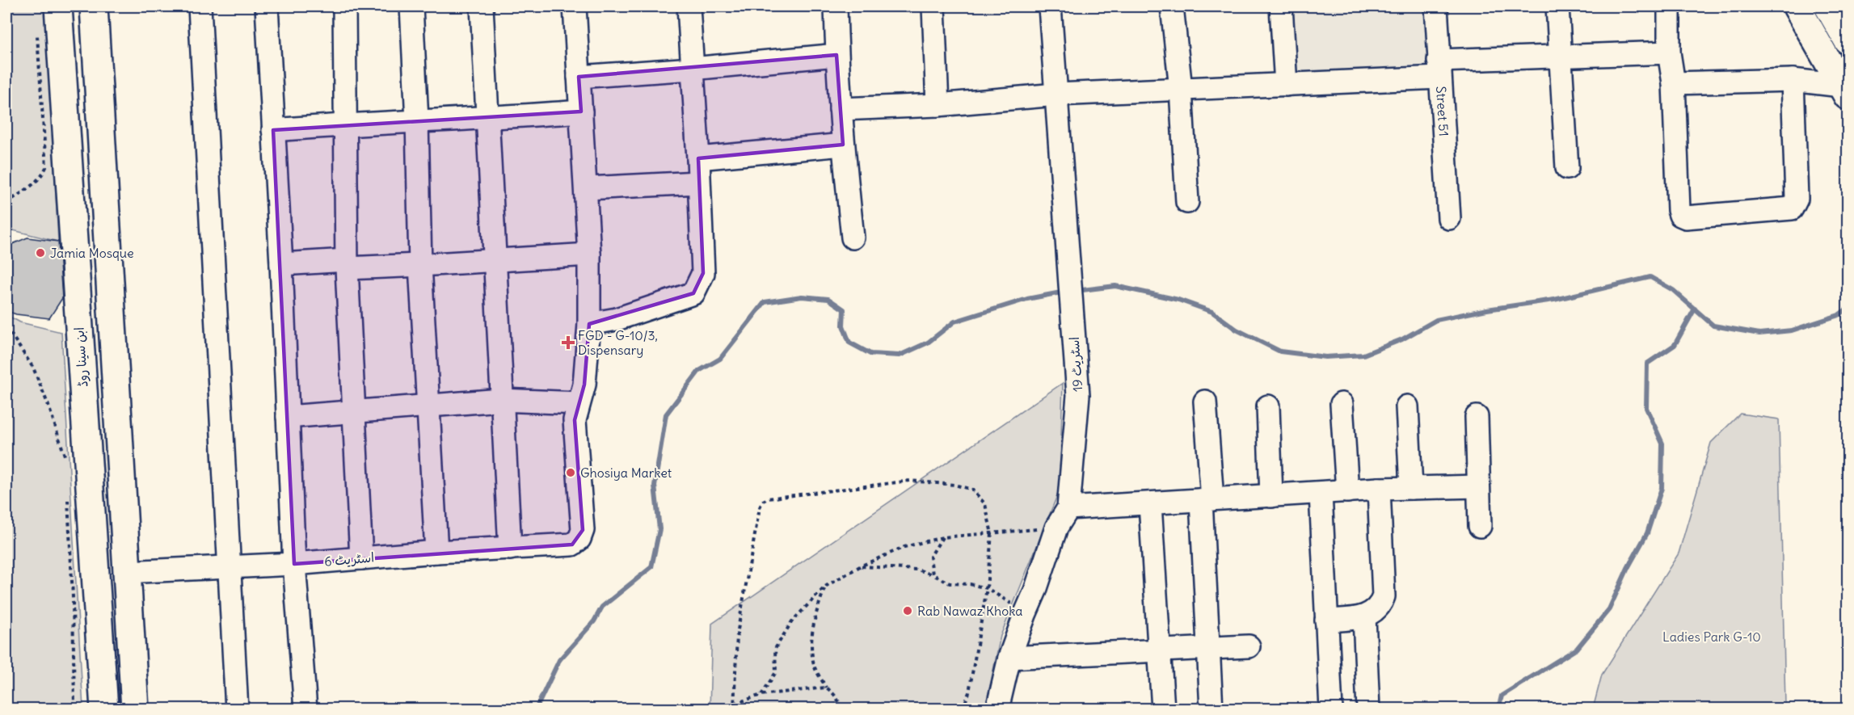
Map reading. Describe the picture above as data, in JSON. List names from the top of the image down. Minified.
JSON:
{"streets":{"main road":["ابن سینا روڈ"],"street":["Street 51","اسٹریٹ 19","اسٹریٹ 6"]},"parks":["Ladies Park G-10"],"places":{"other":["Jamia Mosque","Ghosiya Market","Rab Nawaz Khoka"],"health":["FGD - G-10/3, Dispensary"]}}
